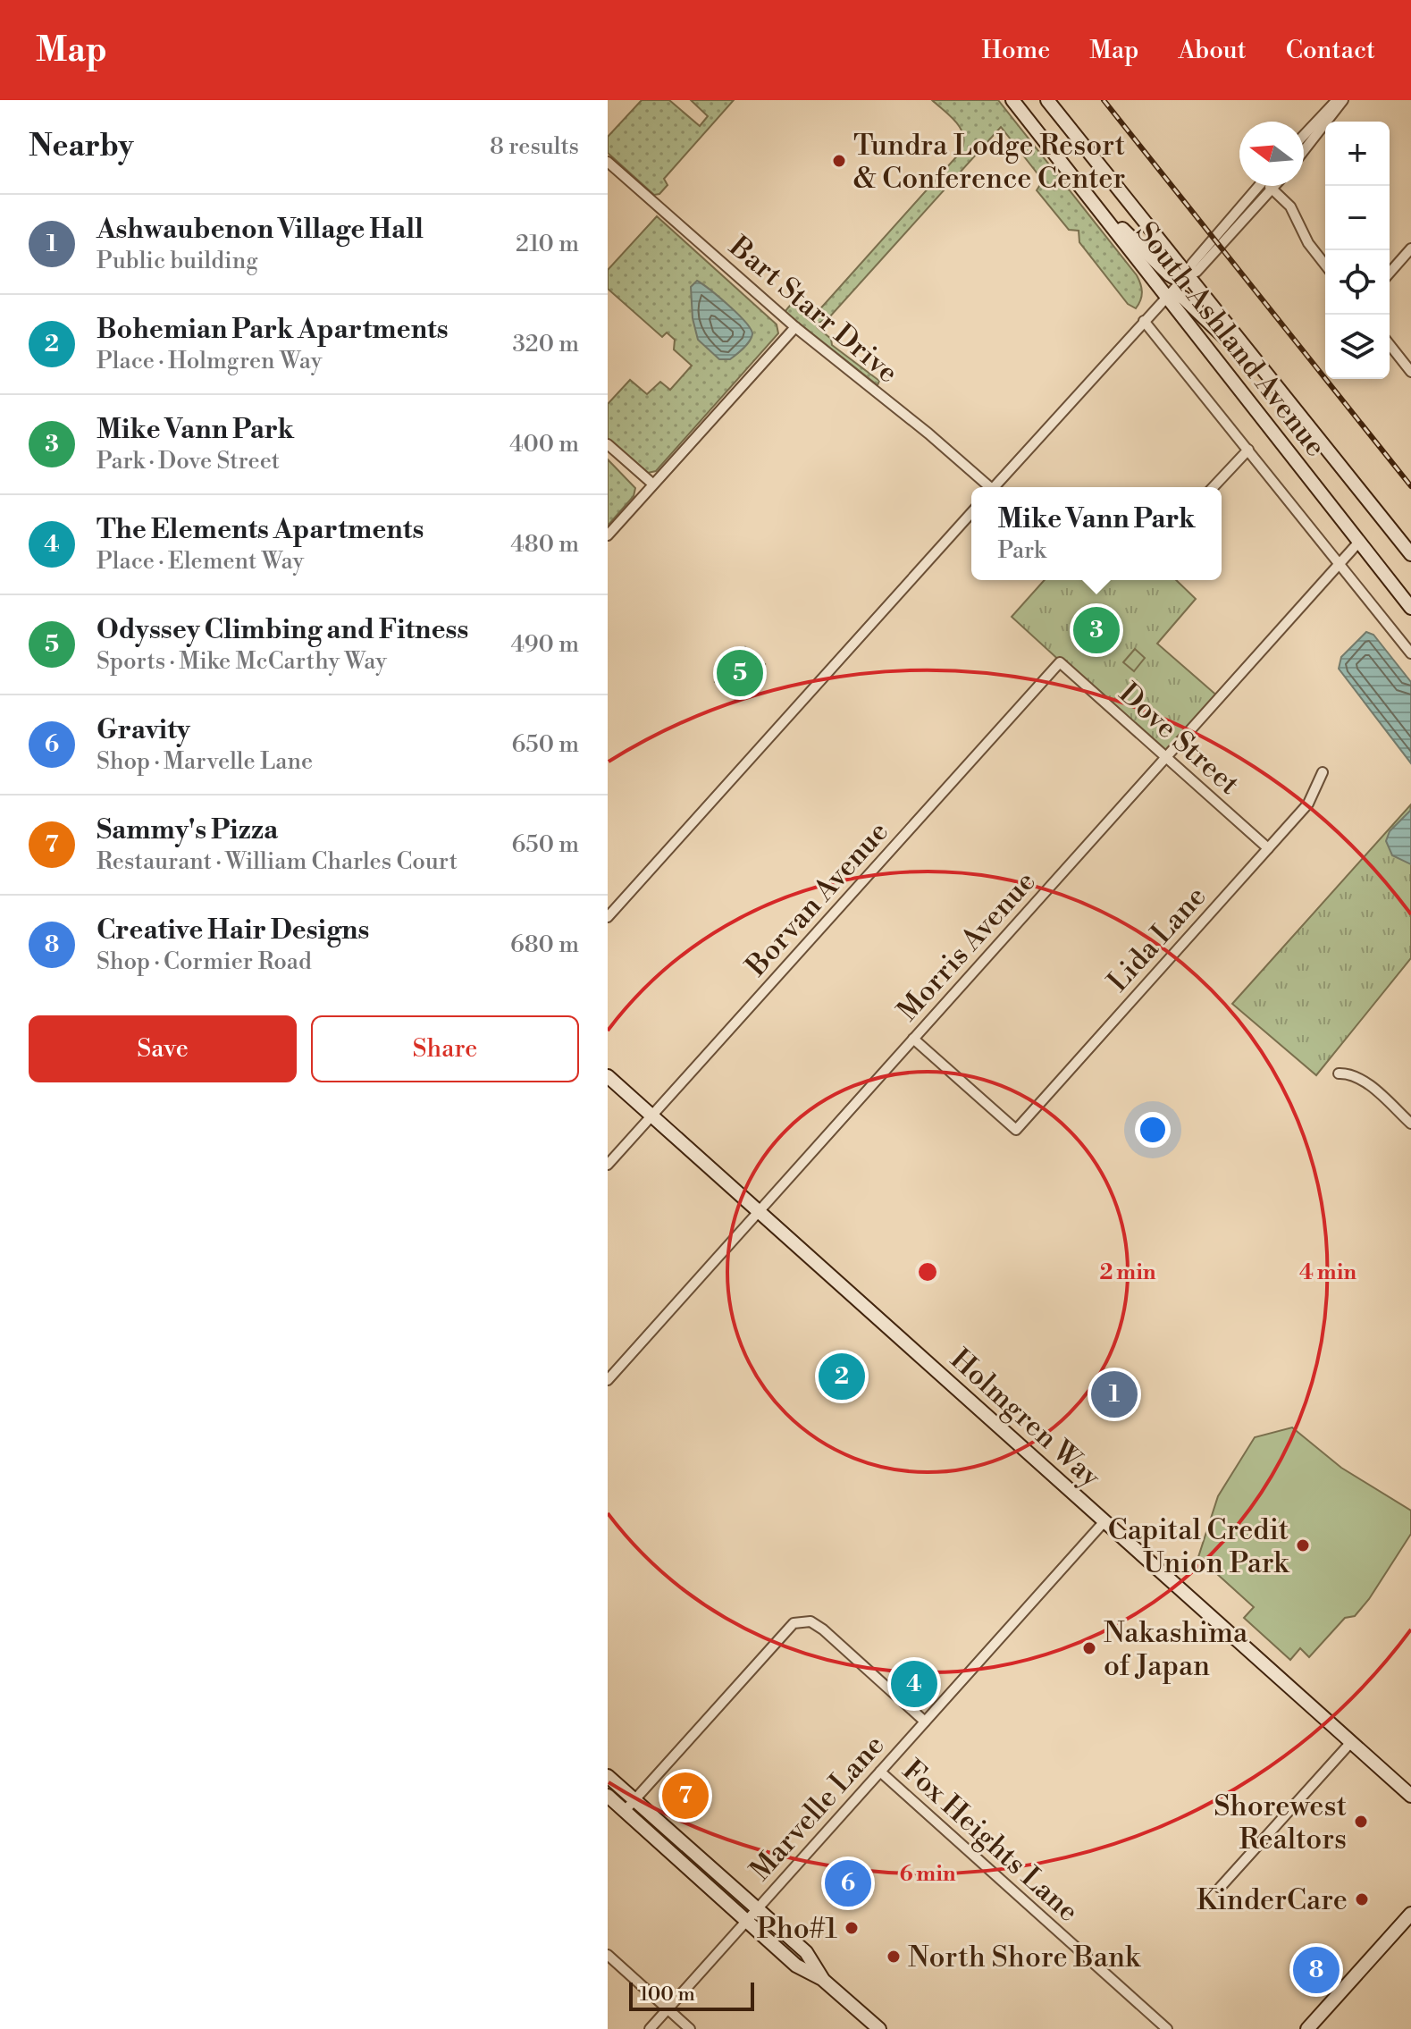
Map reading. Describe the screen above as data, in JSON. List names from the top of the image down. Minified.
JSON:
{"streets":{"street":["Bart Starr Drive","South Ashland Avenue","Dove Street","Borvan Avenue","Lida Lane","Morris Avenue","Holmgren Way","Marvelle Lane","Fox Heights Lane"]},"crossings":[["South Ashland Avenue","Morris Avenue"],["Dove Street","Borvan Avenue"],["Dove Street","Lida Lane"],["Dove Street","Morris Avenue"],["Borvan Avenue","Holmgren Way"],["Lida Lane","Morris Avenue"],["Morris Avenue","Holmgren Way"],["Holmgren Way","Marvelle Lane"],["Marvelle Lane","Fox Heights Lane"]],"places":["Tundra Lodge Resort & Conference Center","Capital Credit Union Park","Nakashima of Japan","Shorewest Realtors","KinderCare","Pho#1","North Shore Bank"],"scale_bar":"100 m","north":"left","page":{"header":"Map","nav":["Home","Map","About","Contact"],"heading":["Nearby","8 results"],"map_buttons":["+","−"],"list":[{"mark":"1","name":"Ashwaubenon Village Hall","note":"Public building","value":"210 m"},{"mark":"2","name":"Bohemian Park Apartments","note":"Place · Holmgren Way","value":"320 m"},{"mark":"3","name":"Mike Vann Park","note":"Park · Dove Street","value":"400 m"},{"mark":"4","name":"The Elements Apartments","note":"Place · Element Way","value":"480 m"},{"mark":"5","name":"Odyssey Climbing and Fitness","note":"Sports · Mike McCarthy Way","value":"490 m"},{"mark":"6","name":"Gravity","note":"Shop · Marvelle Lane","value":"650 m"},{"mark":"7","name":"Sammy's Pizza","note":"Restaurant · William Charles Court","value":"650 m"},{"mark":"8","name":"Creative Hair Designs","note":"Shop · Cormier Road","value":"680 m"}],"popup":["Mike Vann Park","Park"],"pins":["3","5","2","1","4","7","6","8"],"buttons":["Save","Share"],"scale":"100 m"},"rings":["2 min","4 min","6 min"]}
